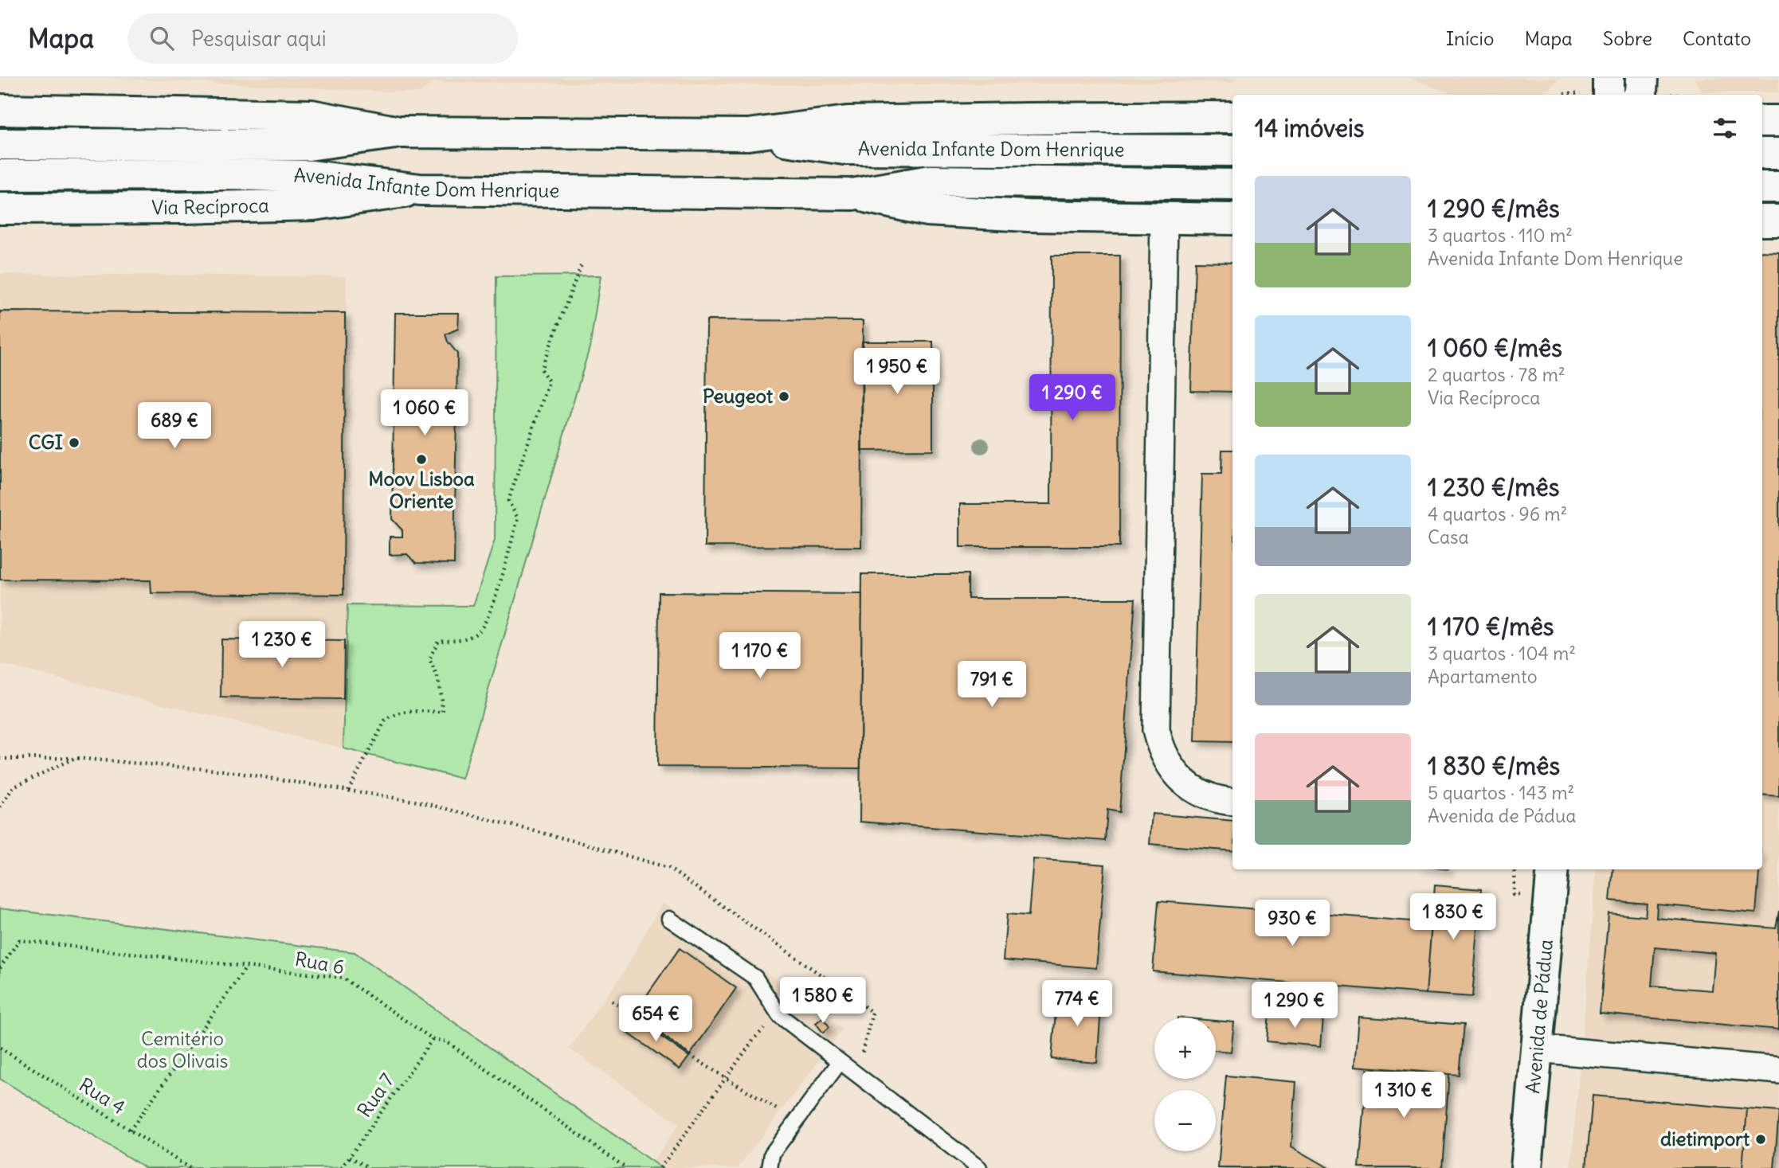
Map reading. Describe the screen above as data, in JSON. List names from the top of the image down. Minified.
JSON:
{"streets":{"main road":["Avenida Infante Dom Henrique","Via Recíproca","Avenida de Pádua"],"path":["Rua 6","Rua 7","Rua 4"]},"crossings":[["Avenida Infante Dom Henrique","Via Recíproca"],["Rua 6","Rua 7"]],"parks":["Cemitério dos Olivais"],"places":["Peugeot","CGI","Moov Lisboa Oriente","dietimport"],"page":{"header":"Mapa","search":"Pesquisar aqui","nav":["Início","Mapa","Sobre","Contato"],"heading":"14 imóveis","list":[{"name":"1 290 €/mês","note":"3 quartos · 110 m² · Avenida Infante Dom Henrique"},{"name":"1 060 €/mês","note":"2 quartos · 78 m² · Via Recíproca"},{"name":"1 230 €/mês","note":"4 quartos · 96 m² · Casa"},{"name":"1 170 €/mês","note":"3 quartos · 104 m² · Apartamento"},{"name":"1 830 €/mês","note":"5 quartos · 143 m² · Avenida de Pádua"}],"price":["1 950 €","1 290 €","1 060 €","689 €","1 230 €","1 170 €","791 €","1 830 €","930 €","1 580 €","774 €","1 290 €","654 €","1 310 €"],"map_buttons":["+","−"]}}
